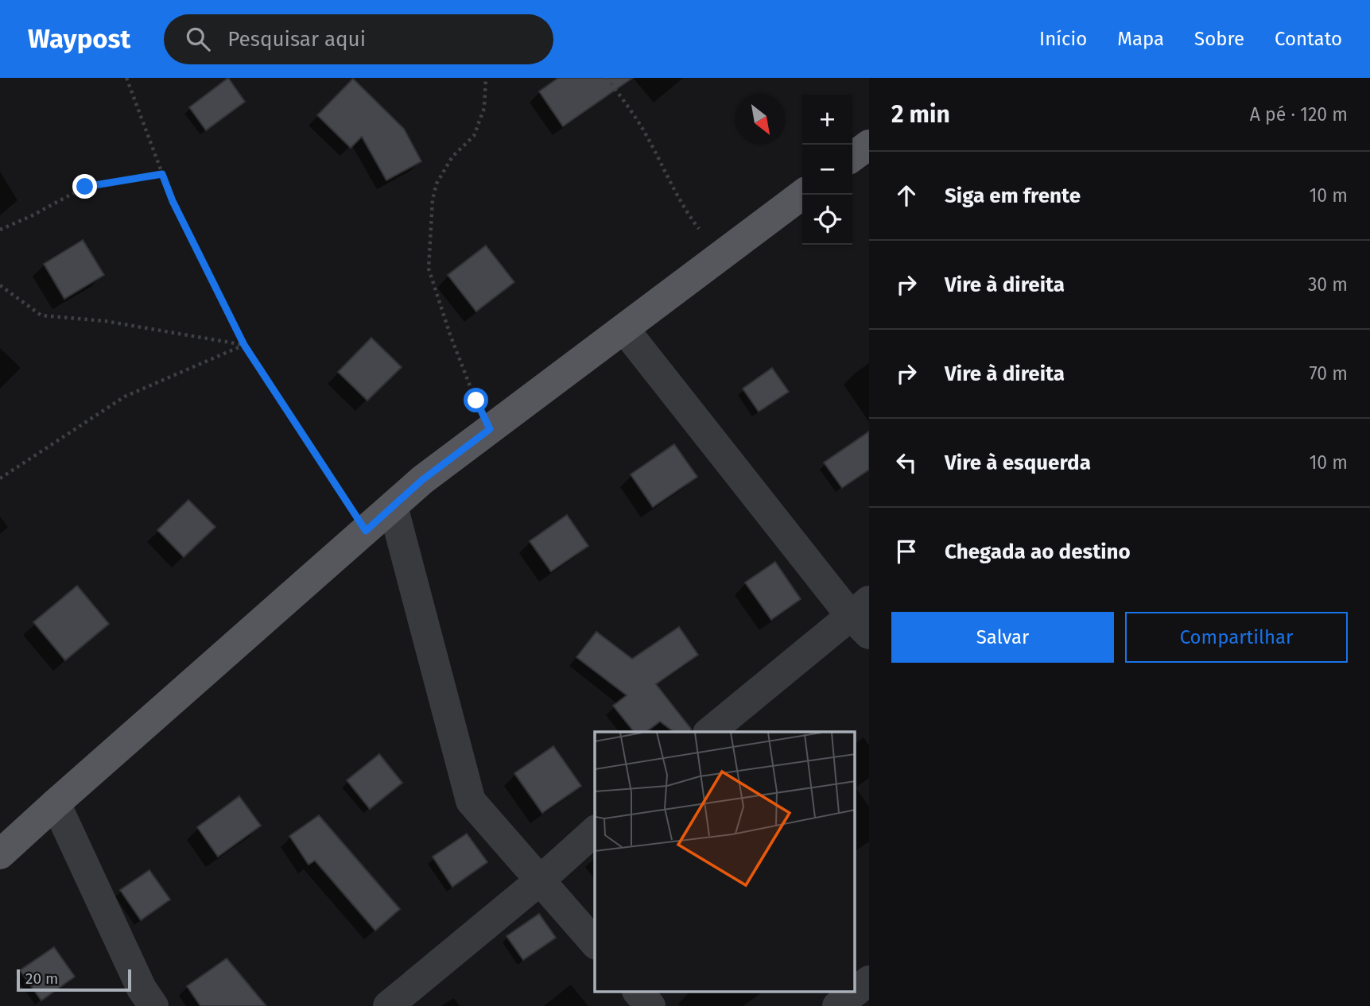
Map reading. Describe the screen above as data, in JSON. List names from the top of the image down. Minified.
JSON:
{"scale_bar":"20 m","north":"bottom right","page":{"header":"Waypost","search":"Pesquisar aqui","nav":["Início","Mapa","Sobre","Contato"],"heading":["2 min","A pé · 120 m"],"map_buttons":["+","−"],"list":[["Siga em frente","10 m"],["Vire à direita","30 m"],["Vire à direita","70 m"],["Vire à esquerda","10 m"],"Chegada ao destino"],"buttons":["Salvar","Compartilhar"],"scale":"20 m"}}
